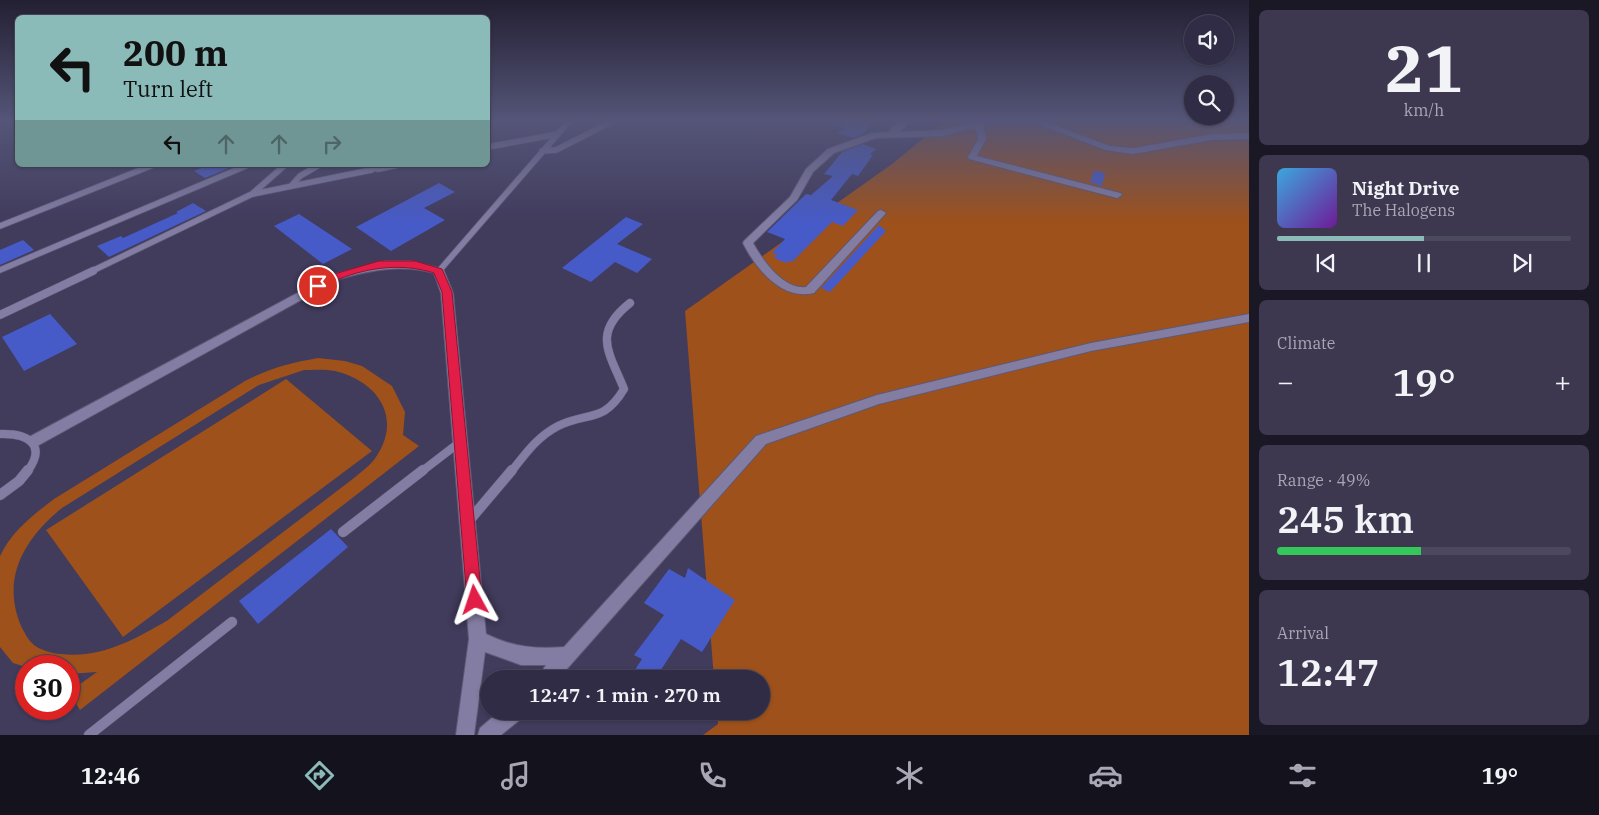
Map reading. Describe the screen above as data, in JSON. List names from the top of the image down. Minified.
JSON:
{"page":{"tile":[["21","km/h"],"Climate",["Range · 49%","245 km"],["Arrival","12:47"]],"turn":["200 m","Turn left"],"song":["Night Drive","The Halogens"],"heat":["−","19°","+"],"limit":"30","trip":"12:47 · 1 min · 270 m","tabs":["12:46","19°"]}}
